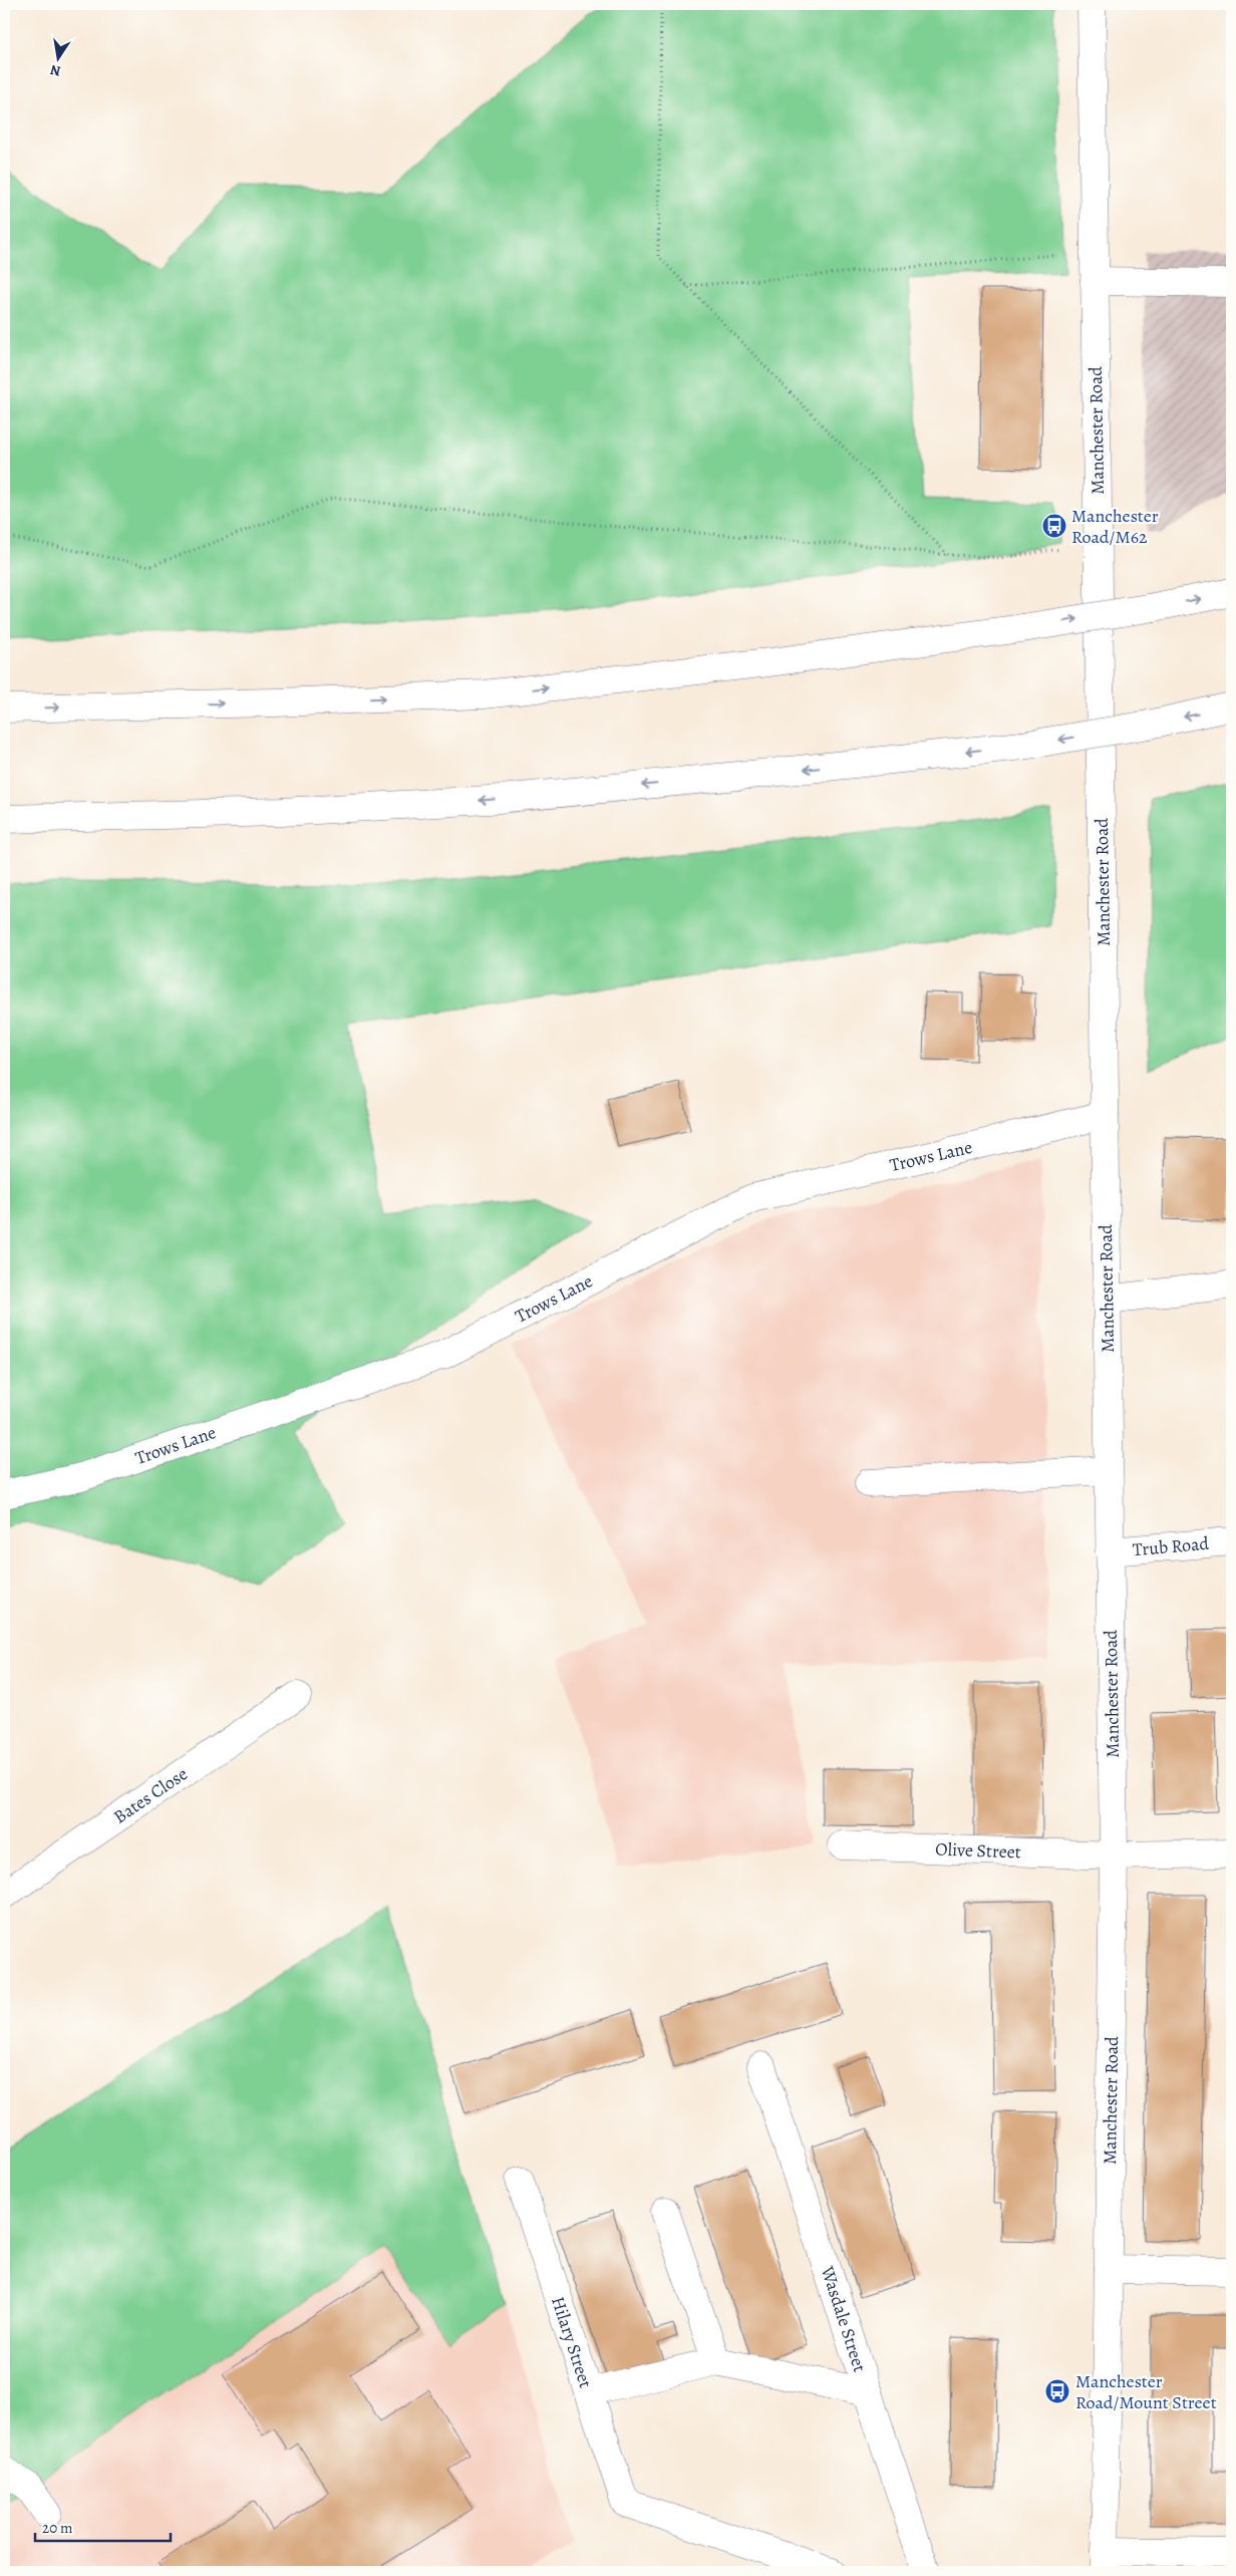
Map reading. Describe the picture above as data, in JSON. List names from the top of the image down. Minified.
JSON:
{"streets":{"main road":["Manchester Road","Trows Lane","Trub Road","Bates Close","Olive Street","Wasdale Street","Hilary Street"]},"crossings":[["Manchester Road","Trows Lane"],["Manchester Road","Trub Road"],["Manchester Road","Olive Street"]],"places":{"bus stop":["Manchester Road/M62","Manchester Road/Mount Street"]},"scale_bar":"20 m","north":"bottom"}
